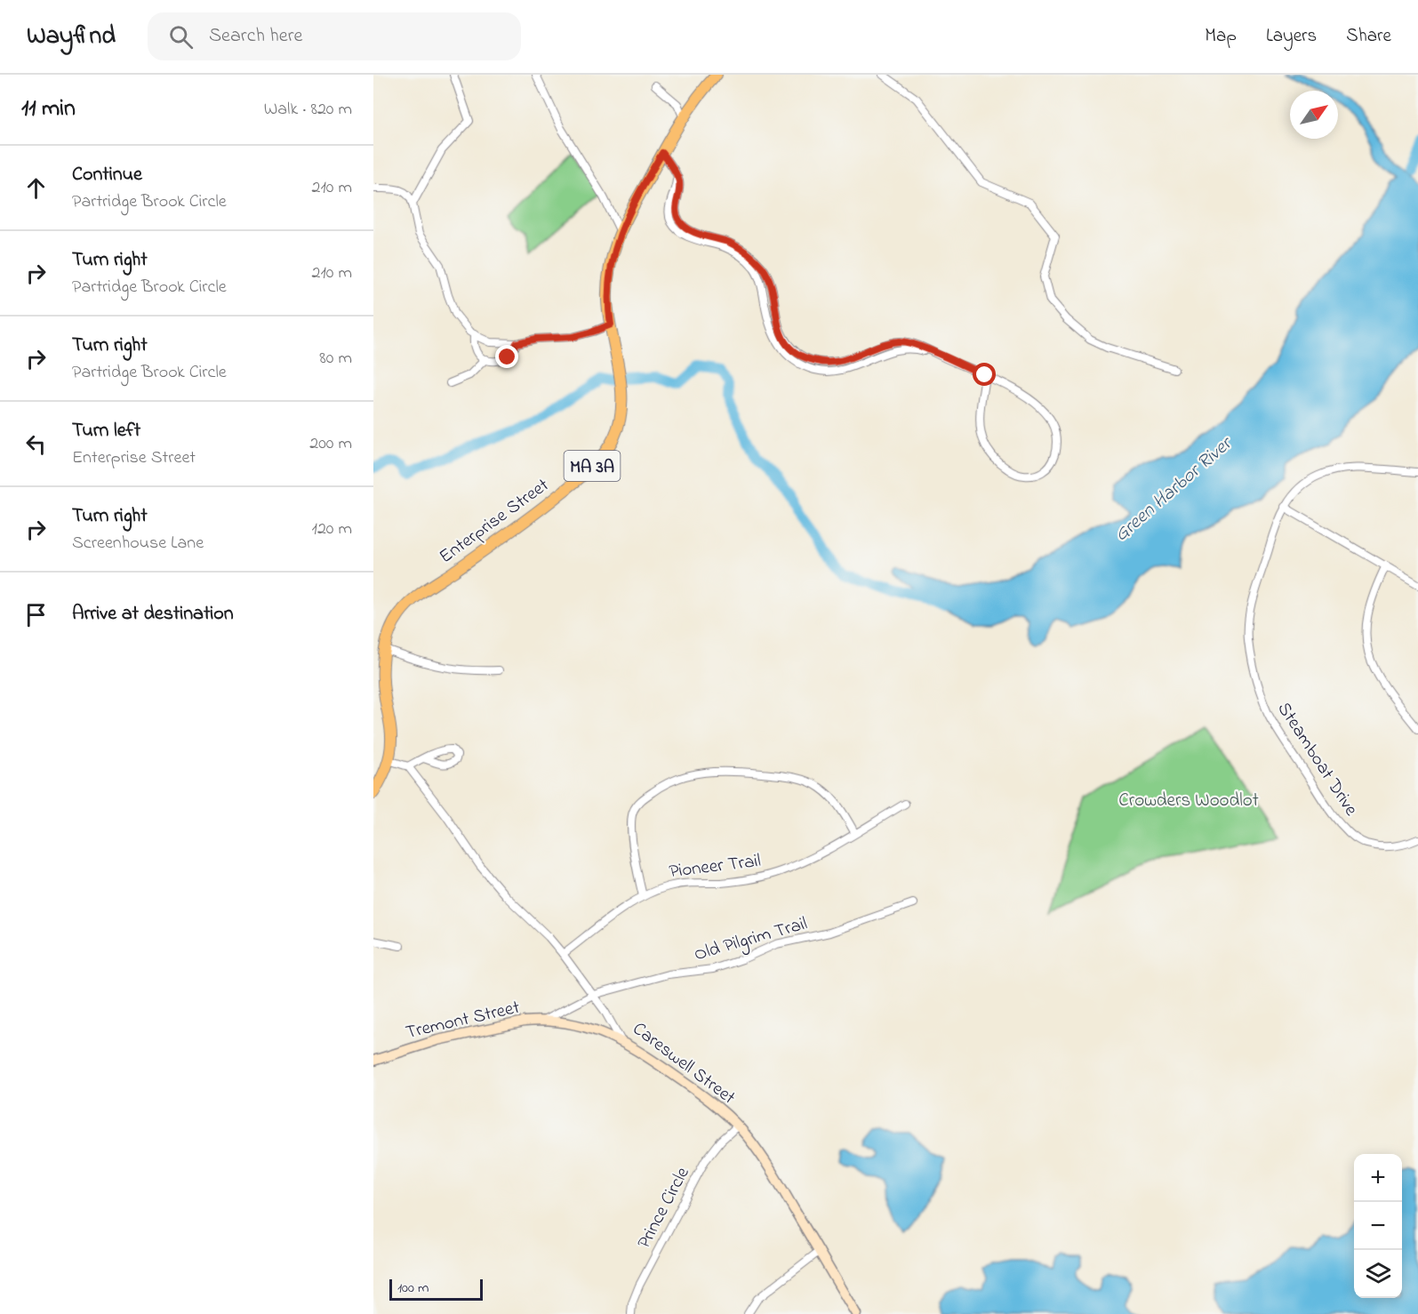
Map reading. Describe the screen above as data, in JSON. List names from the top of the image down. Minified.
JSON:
{"streets":{"main road":["MA 3A","Enterprise Street","Tremont Street","Careswell Street"],"street":["Steamboat Drive","Pioneer Trail","Old Pilgrim Trail","Prince Circle"]},"crossings":[["Pioneer Trail","Careswell Street"],["Old Pilgrim Trail","Tremont Street"],["Old Pilgrim Trail","Careswell Street"],["Tremont Street","Careswell Street"],["Careswell Street","Prince Circle"]],"water":["Green Harbor River"],"parks":["Crowders Woodlot"],"scale_bar":"100 m","north":"top right","page":{"header":"Wayfind","search":"Search here","nav":["Map","Layers","Share"],"heading":["11 min","Walk · 820 m"],"list":[["Continue","Partridge Brook Circle","210 m"],["Turn right","Partridge Brook Circle","210 m"],["Turn right","Partridge Brook Circle","80 m"],["Turn left","Enterprise Street","200 m"],["Turn right","Screenhouse Lane","120 m"],"Arrive at destination"],"map_buttons":["+","−"],"scale":"100 m"}}
